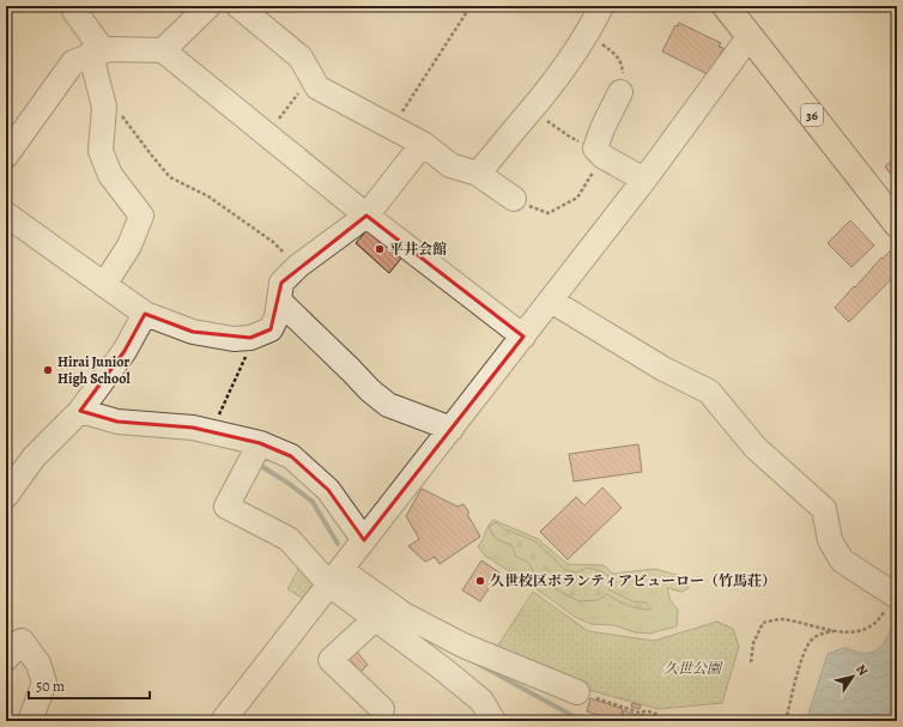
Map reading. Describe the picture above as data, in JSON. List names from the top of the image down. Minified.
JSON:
{"streets":{"main road":["36"]},"parks":["久世公園"],"places":["平井会館","Hirai Junior High School","久世校区ボランティアビューロー（竹馬荘）"],"scale_bar":"50 m","north":"top right"}
